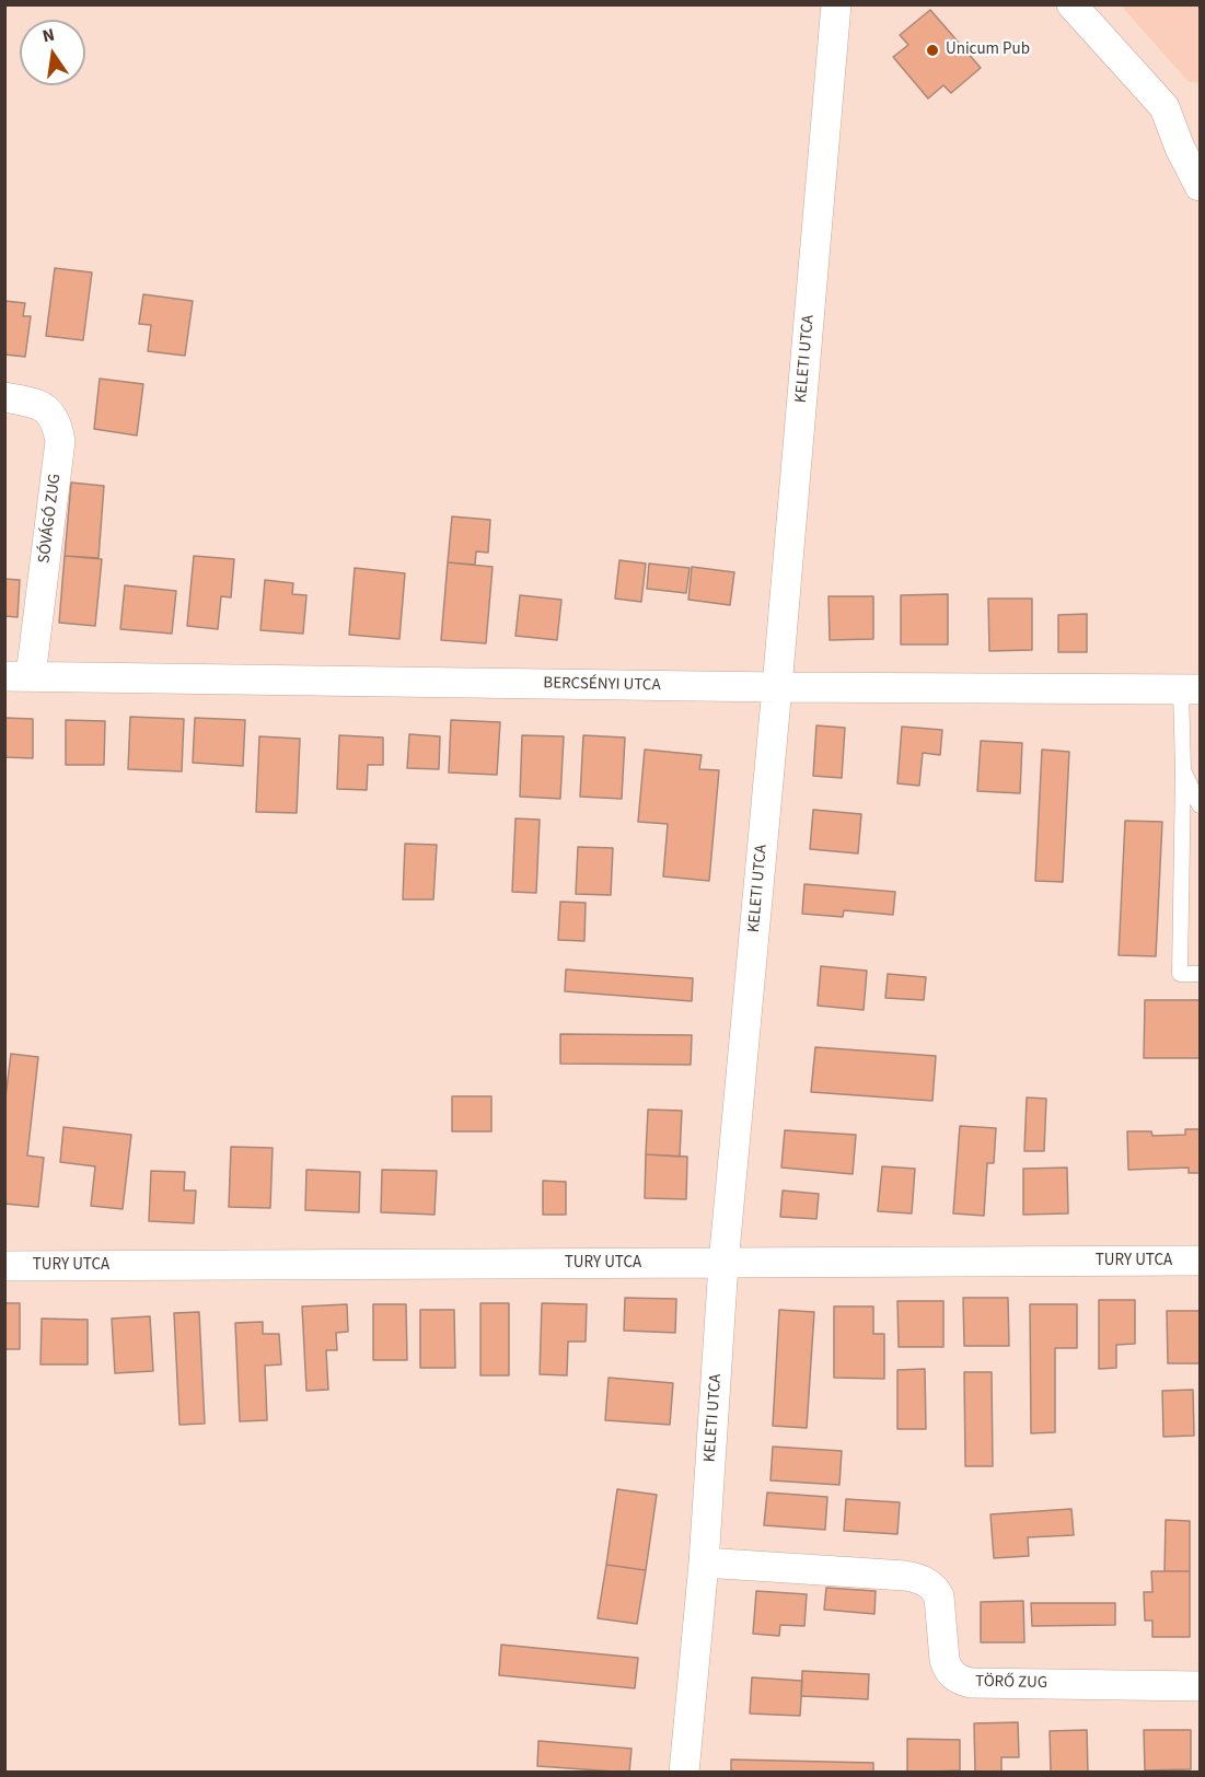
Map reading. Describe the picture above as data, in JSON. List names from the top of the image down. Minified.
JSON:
{"streets":{"street":["KELETI UTCA","SÓVÁGÓ ZUG","BERCSÉNYI UTCA","TURY UTCA","TÖRŐ ZUG"]},"crossings":[["KELETI UTCA","BERCSÉNYI UTCA"],["KELETI UTCA","TURY UTCA"],["KELETI UTCA","TÖRŐ ZUG"],["SÓVÁGÓ ZUG","BERCSÉNYI UTCA"]],"places":["Unicum Pub"],"north":"top"}
